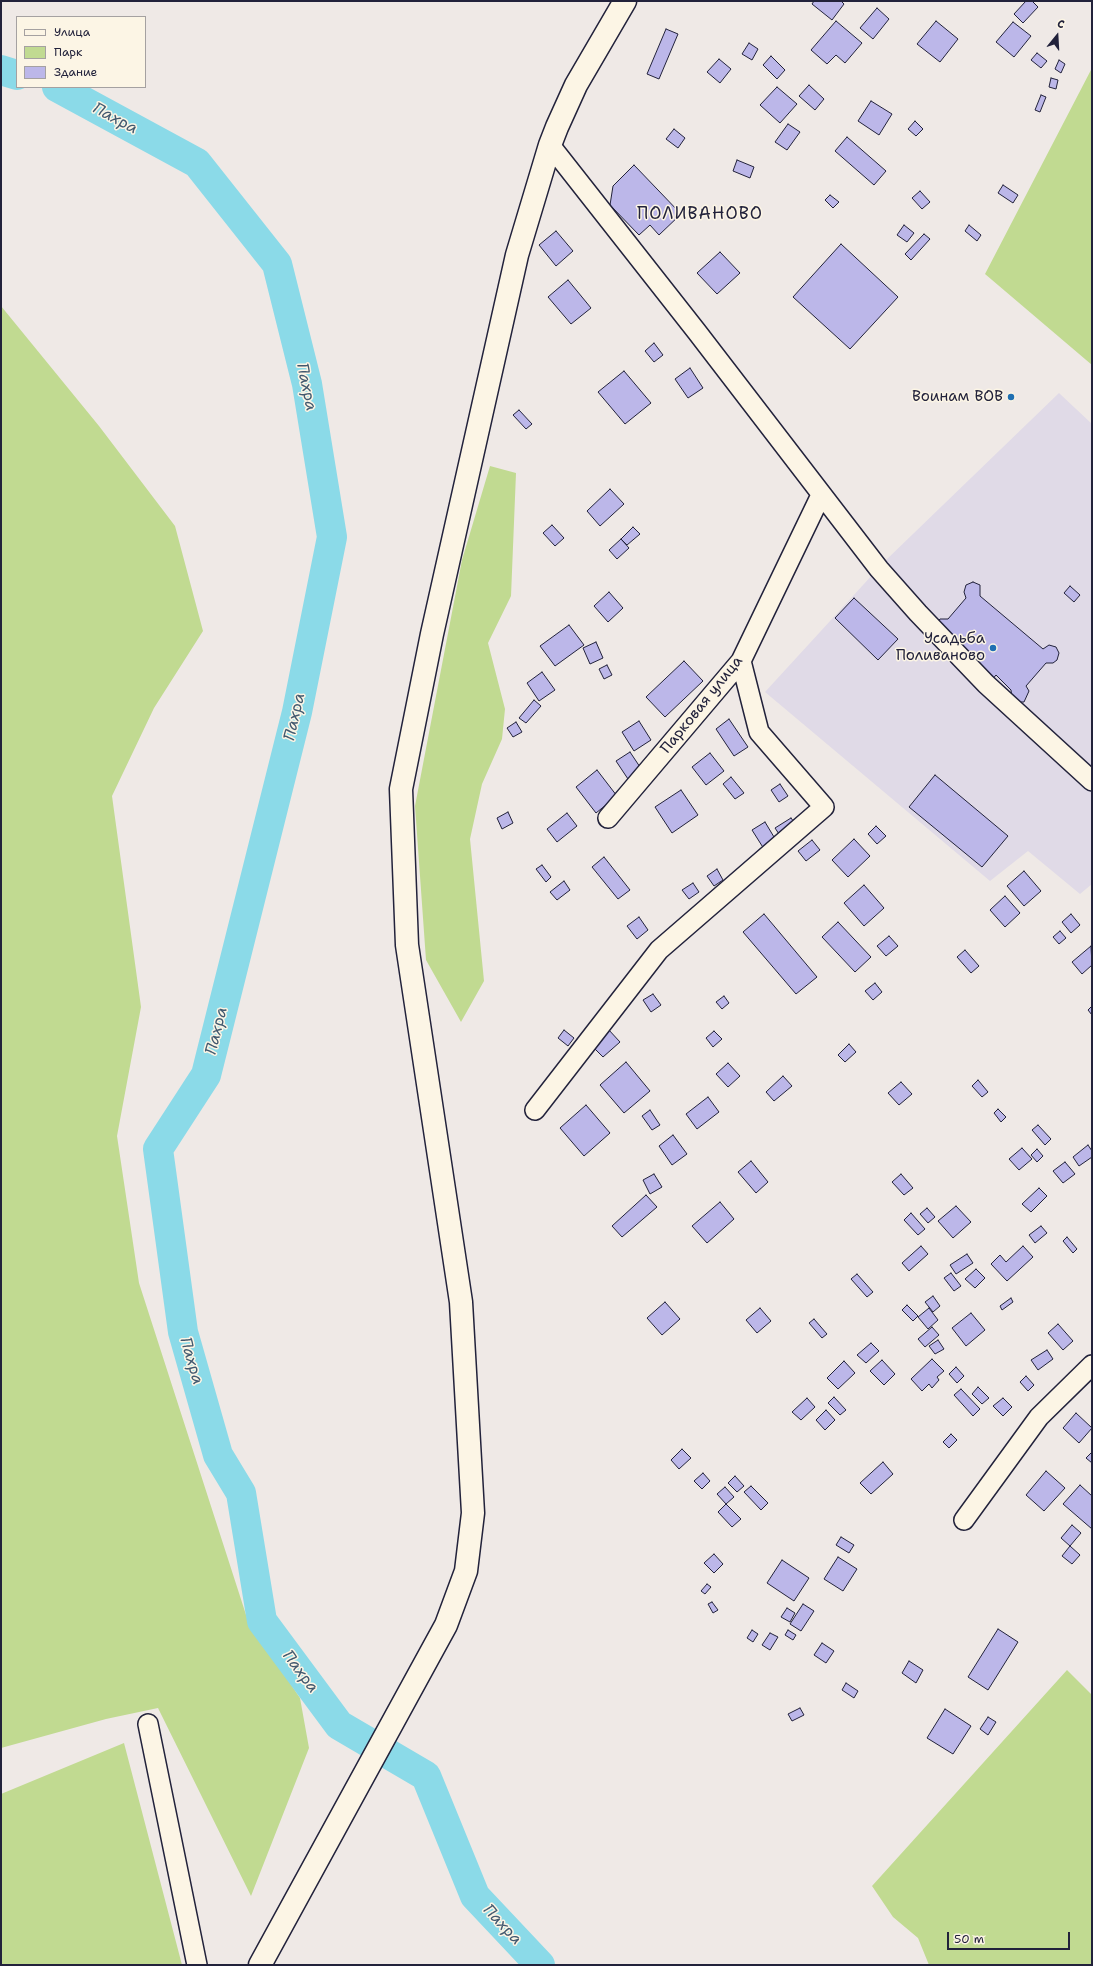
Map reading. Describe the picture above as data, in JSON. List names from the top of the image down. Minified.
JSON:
{"streets":{"street":["Парковая улица"]},"districts":["ПОЛИВАНОВО"],"water":["Пахра"],"places":["Воинам ВОВ","Усадьба Поливаново"],"legend":["Улица","Парк","Здание"],"scale_bar":"50 m","north":"top"}
